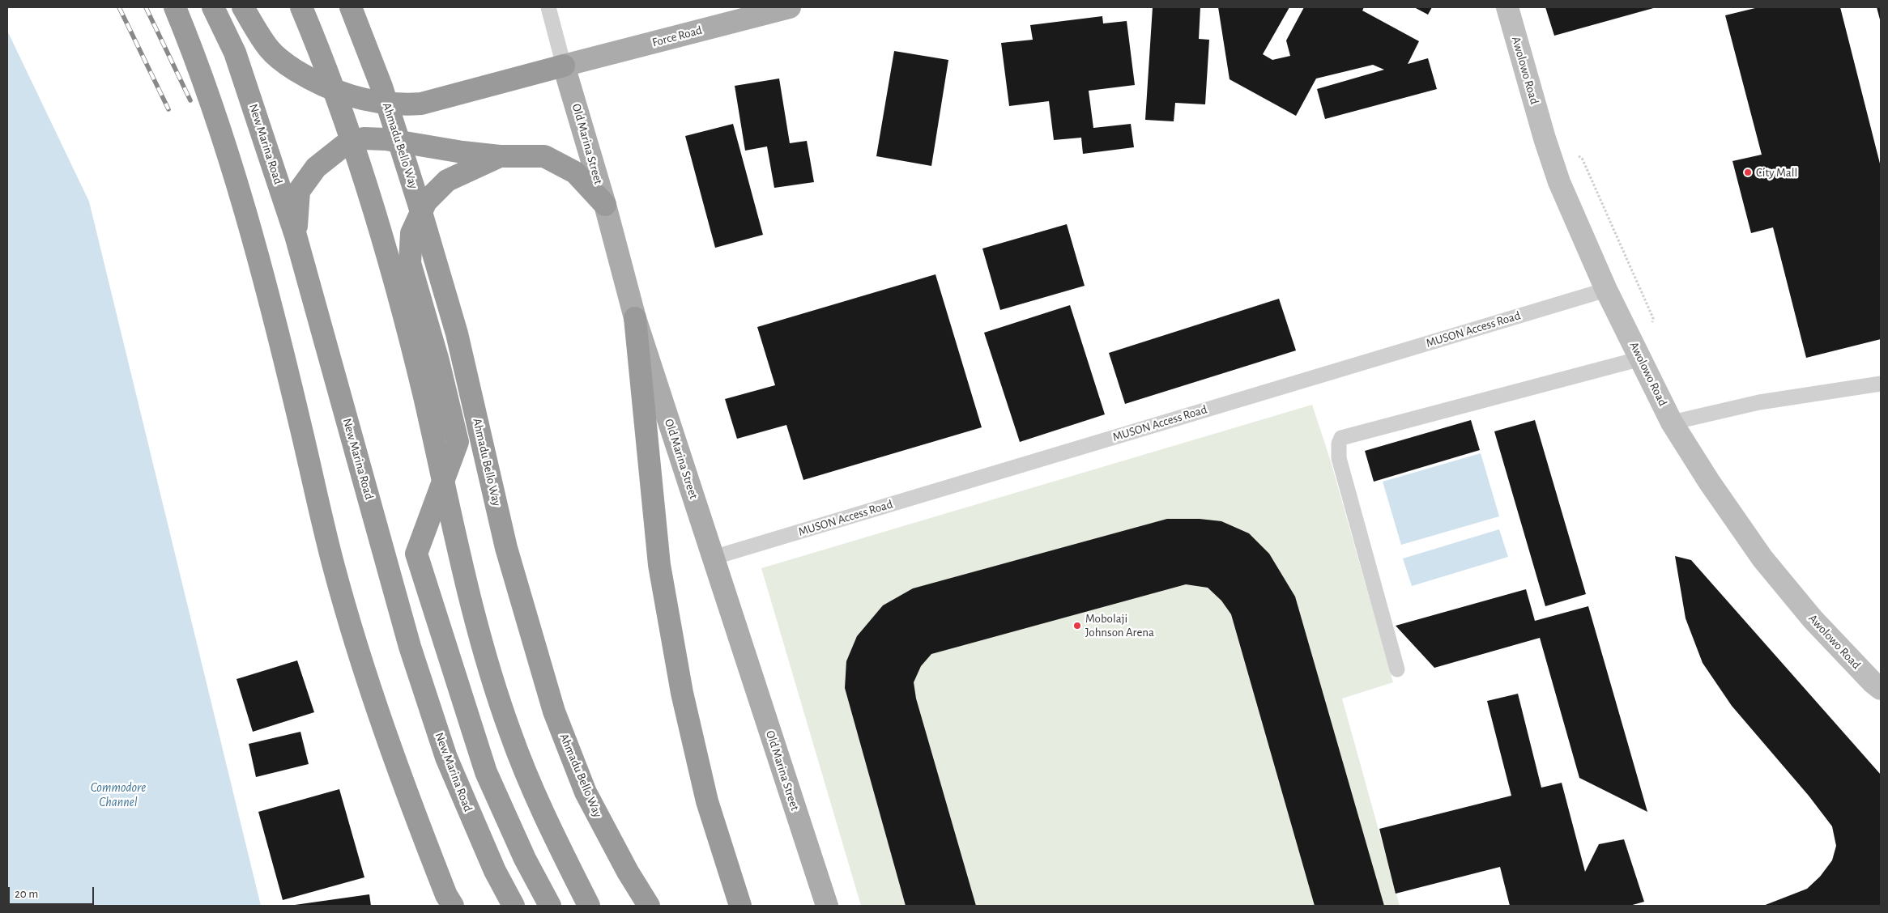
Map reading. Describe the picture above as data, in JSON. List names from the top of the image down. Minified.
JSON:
{"streets":{"highway":["New Marina Road","Ahmadu Bello Way"],"main road":["Force Road","Awolowo Road","Old Marina Street"],"lane":["MUSON Access Road"]},"crossings":[["Force Road","Old Marina Street"],["Awolowo Road","MUSON Access Road"],["Old Marina Street","MUSON Access Road"]],"water":["Commodore Channel"],"places":["City Mall","Mobolaji Johnson Arena"],"scale_bar":"20 m"}
